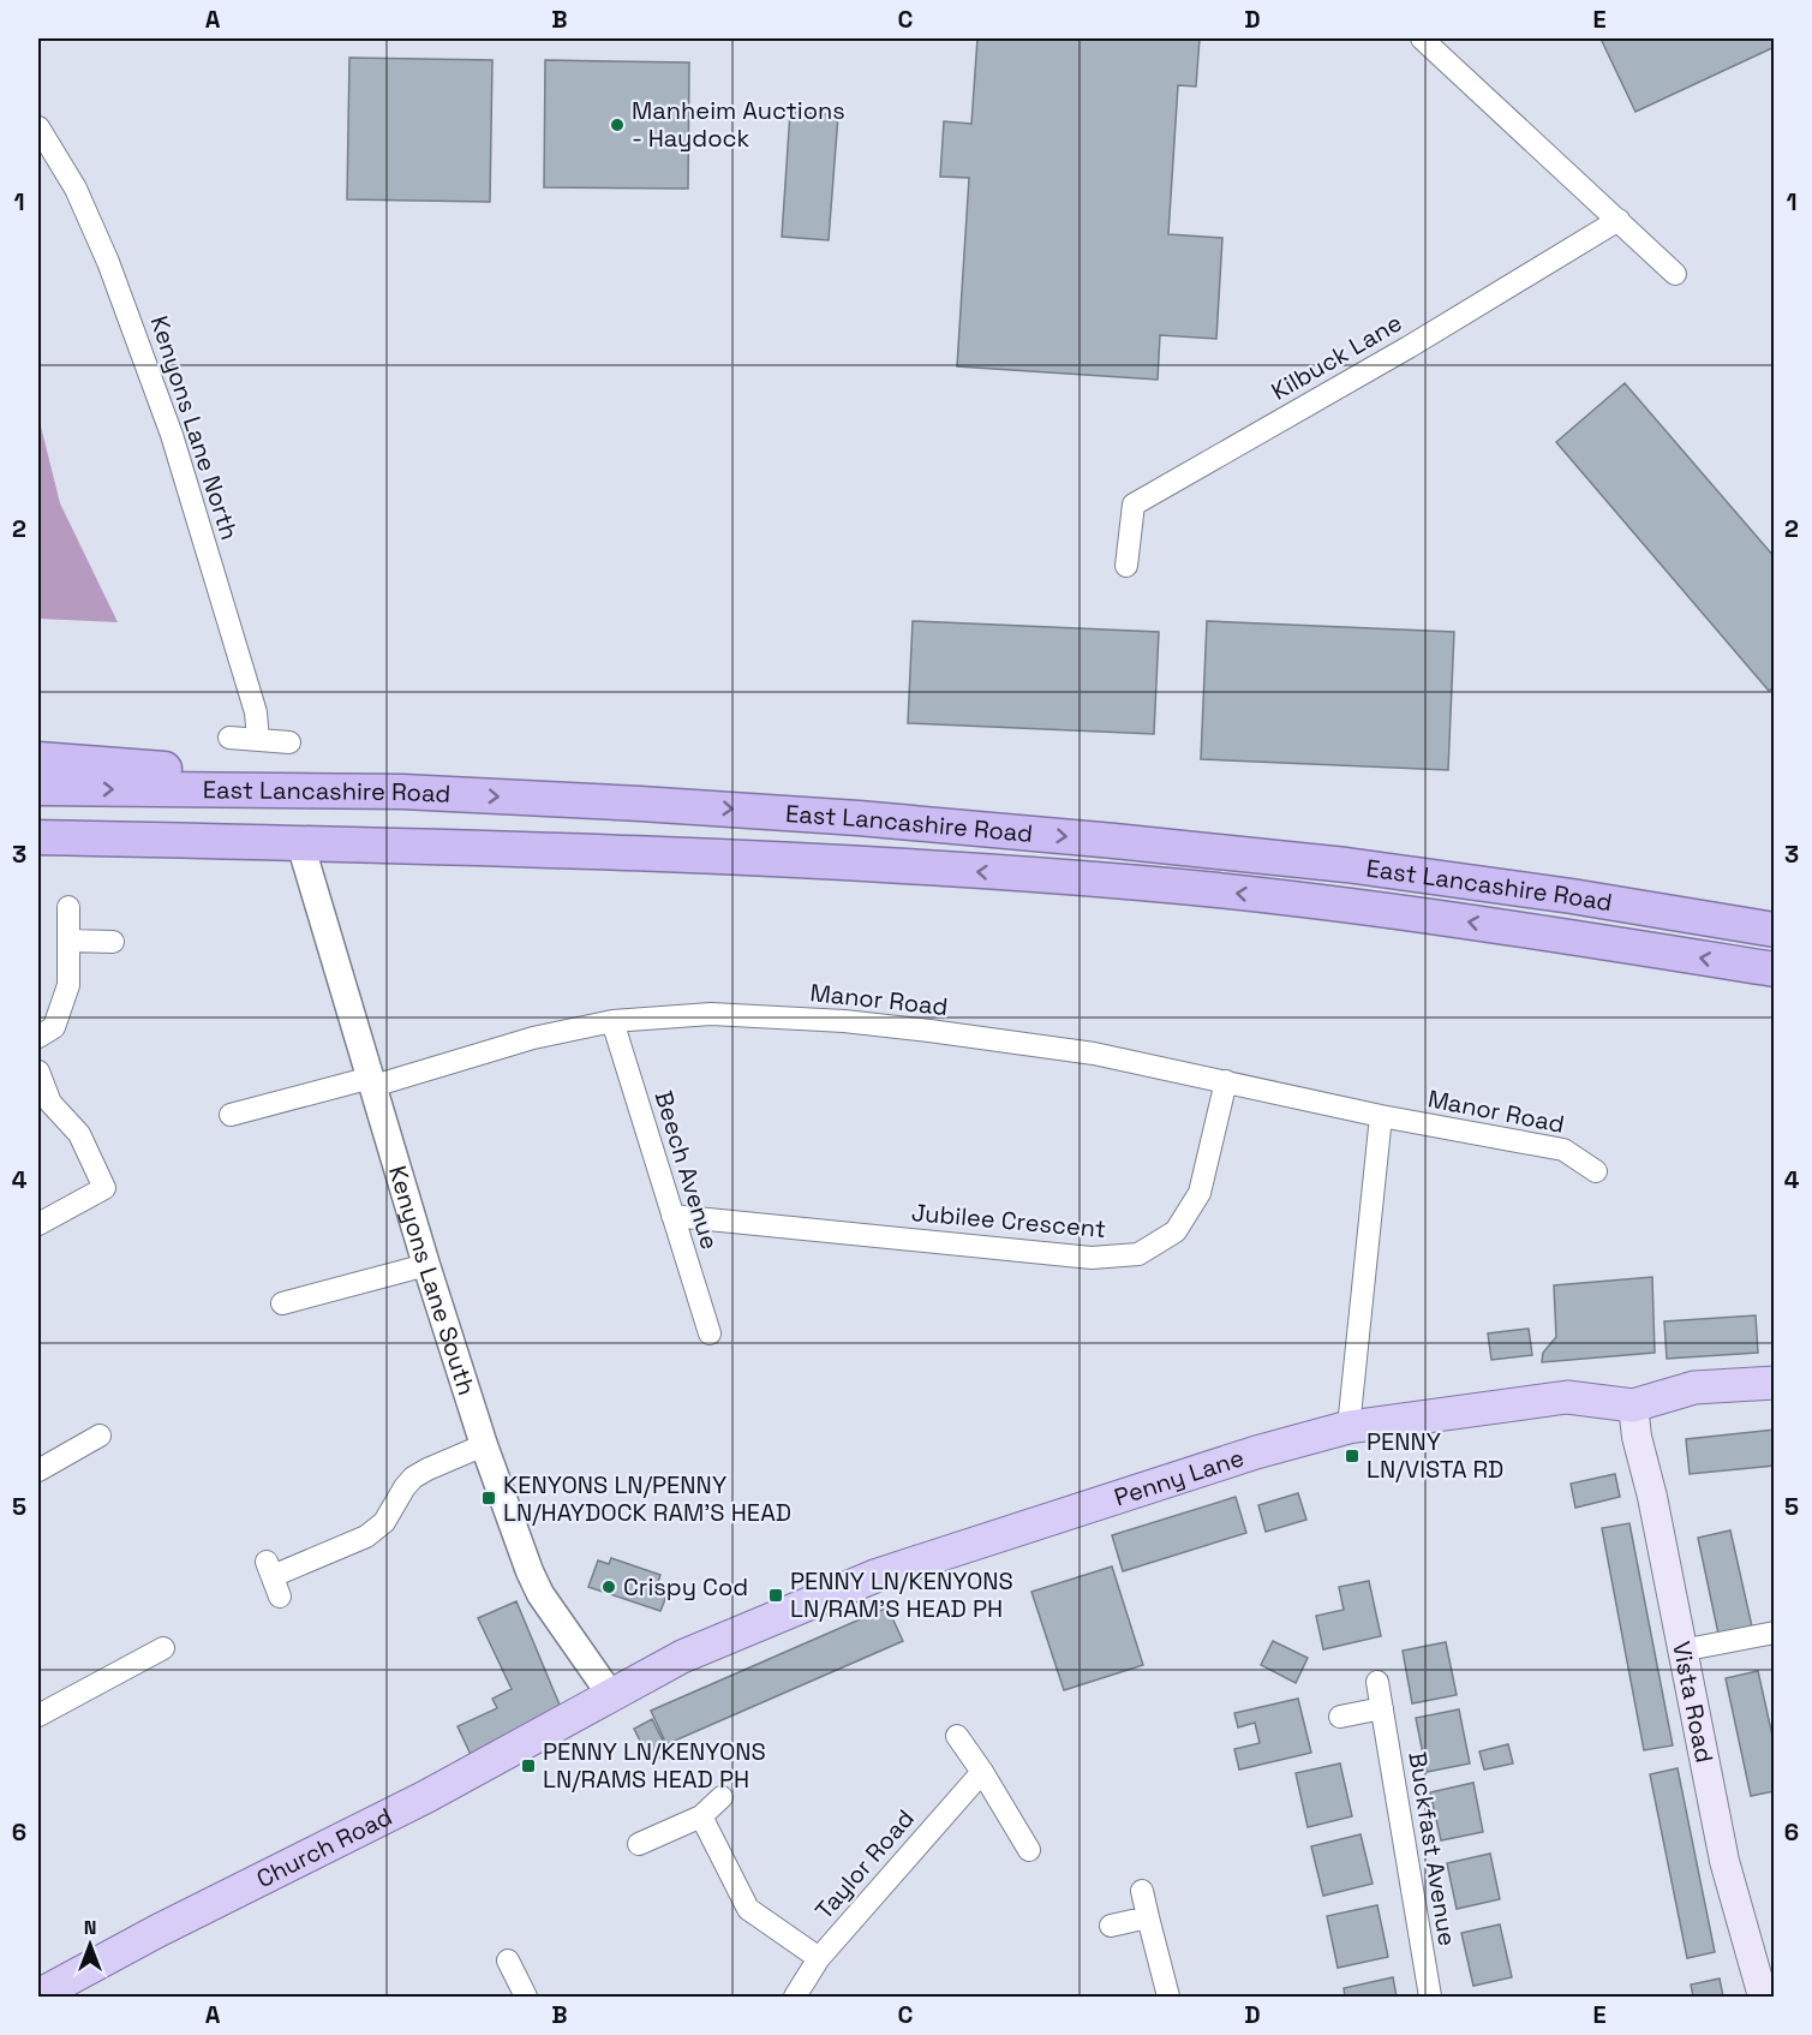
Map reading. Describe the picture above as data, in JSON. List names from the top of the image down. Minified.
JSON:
{"streets":{"highway":["East Lancashire Road"],"main road":["Penny Lane","Vista Road","Church Road"],"street":["Kilbuck Lane","Kenyons Lane North","Manor Road","Beech Avenue","Jubilee Crescent","Kenyons Lane South","Buckfast Avenue","Taylor Road"]},"crossings":[["East Lancashire Road","Kenyons Lane South"],["Manor Road","Beech Avenue"],["Manor Road","Jubilee Crescent"],["Manor Road","Kenyons Lane South"],["Beech Avenue","Jubilee Crescent"],["Kenyons Lane South","Penny Lane"],["Kenyons Lane South","Church Road"],["Penny Lane","Vista Road"],["Penny Lane","Church Road"]],"places":{"other":["Manheim Auctions - Haydock","Crispy Cod"],"transit":["PENNY LN/VISTA RD","KENYONS LN/PENNY LN/HAYDOCK RAM'S HEAD","PENNY LN/KENYONS LN/RAM'S HEAD PH","PENNY LN/KENYONS LN/RAMS HEAD PH"]},"north":"top","grid":{"columns":["A","B","C","D","E"],"rows":["1","2","3","4","5","6"]}}
